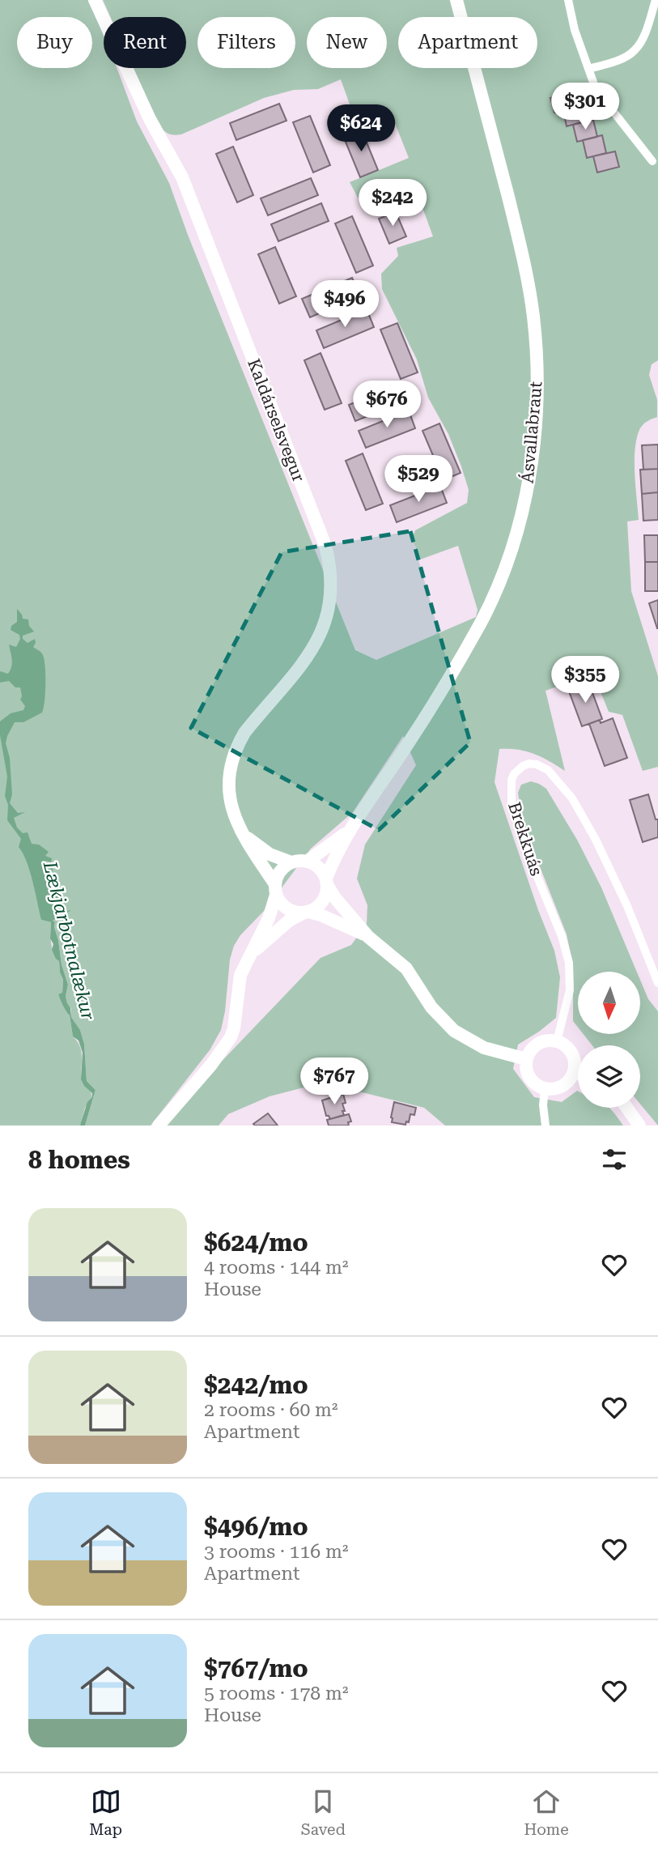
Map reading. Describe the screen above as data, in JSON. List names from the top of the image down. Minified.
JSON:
{"streets":{"main road":["Kaldárselsvegur","Ásvallabraut"],"street":["Brekkuás"]},"crossings":[["Kaldárselsvegur","Ásvallabraut"]],"water":["Lækjarbotnalækur"],"north":"bottom","page":{"chip":["Buy","Rent","Filters","New","Apartment"],"price":["$301","$624","$242","$496","$676","$529","$355","$767"],"heading":"8 homes","list":[{"name":"$624/mo","note":"4 rooms · 144 m² · House"},{"name":"$242/mo","note":"2 rooms · 60 m² · Apartment"},{"name":"$496/mo","note":"3 rooms · 116 m² · Apartment"},{"name":"$767/mo","note":"5 rooms · 178 m² · House"}],"tabs":["Map","Saved","Home"]}}
